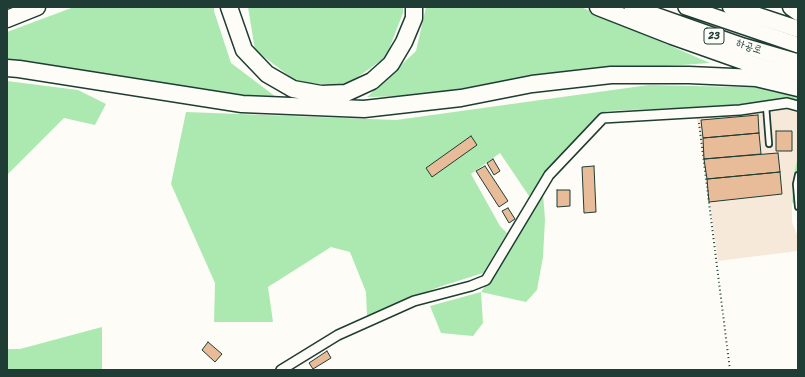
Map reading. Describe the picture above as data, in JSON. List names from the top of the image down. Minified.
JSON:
{"streets":{"main road":["23","하공로"]}}
